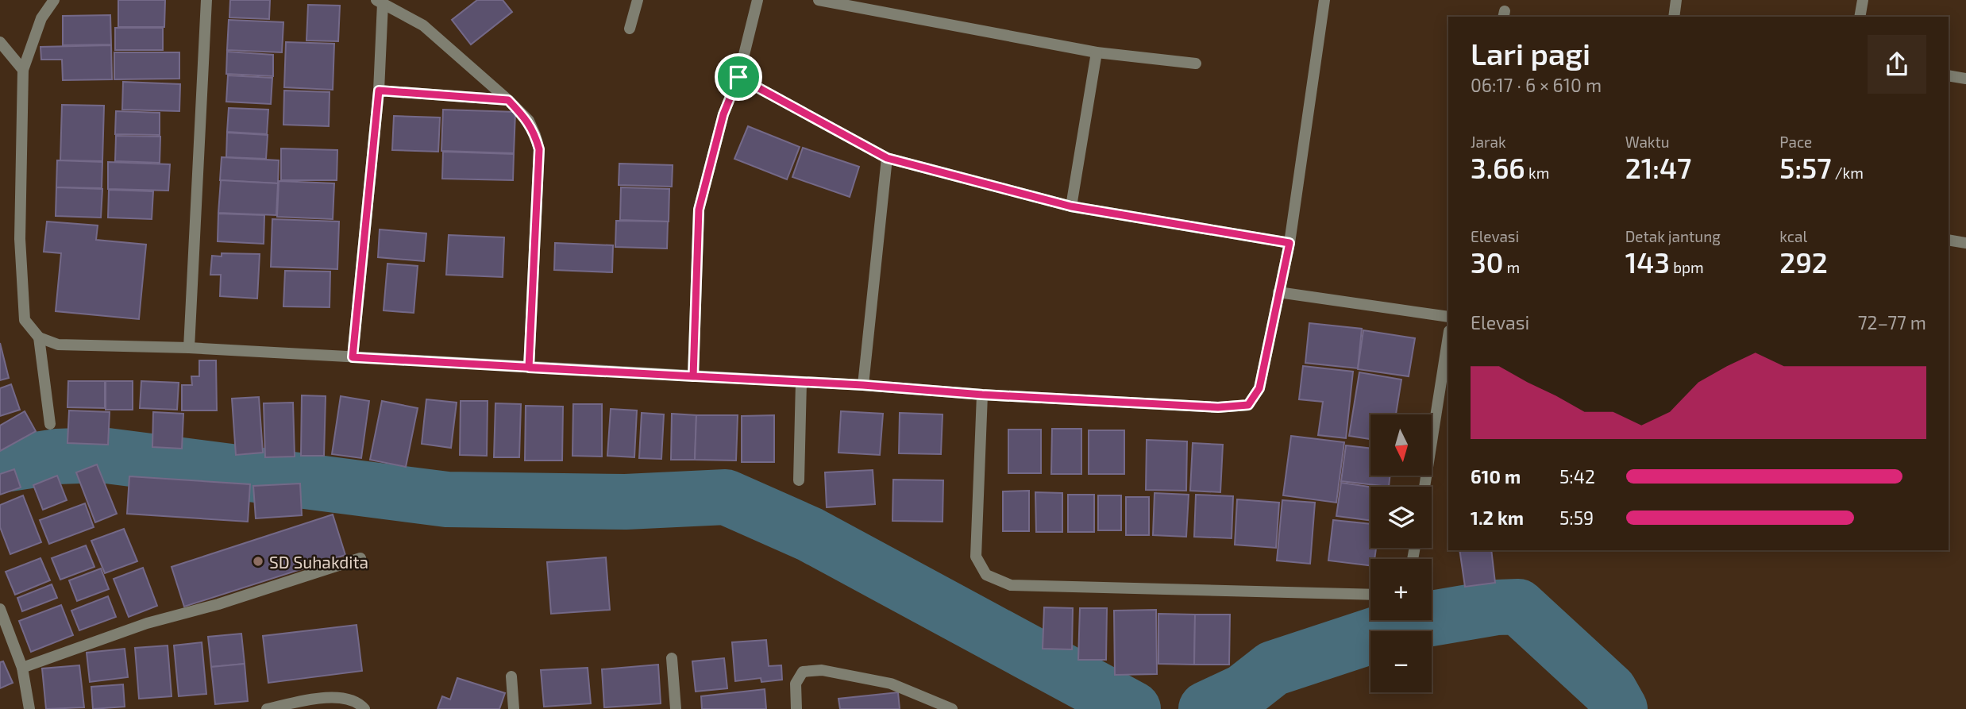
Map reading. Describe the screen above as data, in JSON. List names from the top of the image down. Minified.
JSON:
{"places":["SD Suhakdita"],"north":"bottom","page":{"heading":["Lari pagi","06:17 · 6 × 610 m"],"stats":[["Jarak","3.66 km"],["Waktu","21:47"],["Pace","5:57 /km"],["Elevasi","30 m"],["Detak jantung","143 bpm"],["kcal","292"]],"chart":["Elevasi","72–77 m"],"map_buttons":["+","−"],"list":[{"name":"610 m","note":"5:42"},{"name":"1.2 km","note":"5:59"}]}}
